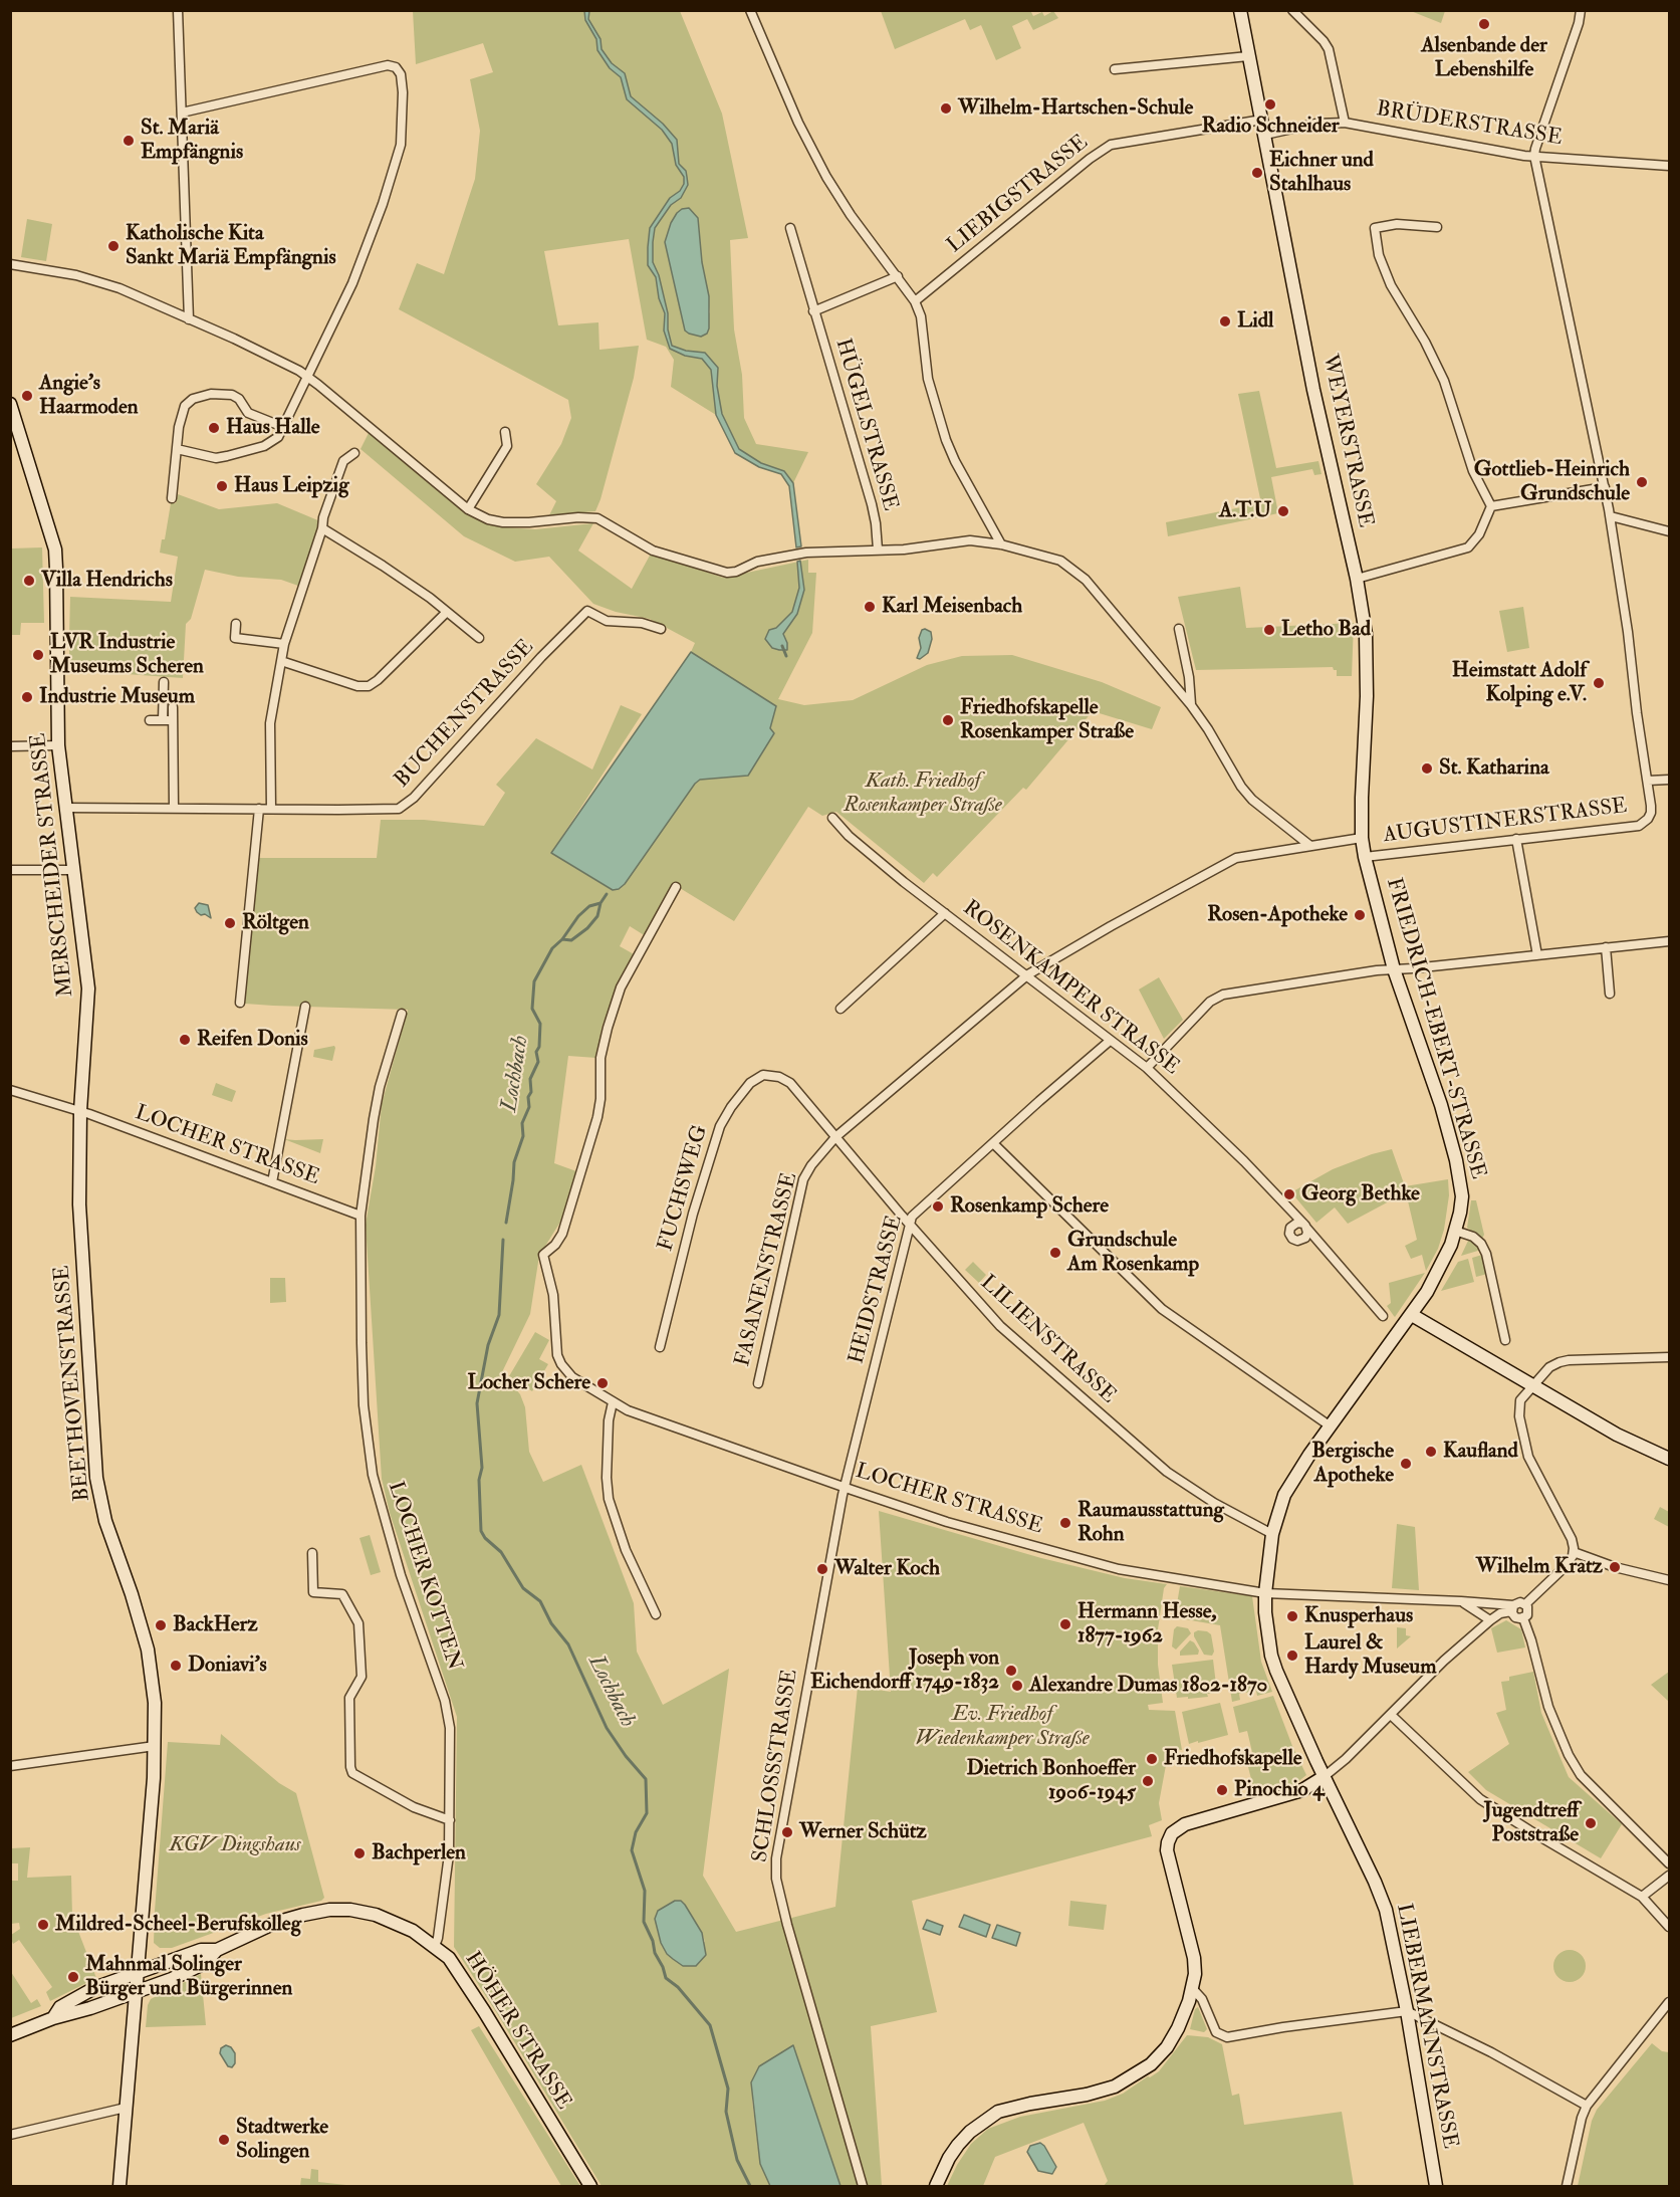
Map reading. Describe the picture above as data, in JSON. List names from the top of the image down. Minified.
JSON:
{"streets":{"main road":["WEYERSTRASSE","MERSCHEIDER STRASSE","FRIEDRICH-EBERT-STRASSE","BEETHOVENSTRASSE","LIEBERMANNSTRASSE","HÖHER STRASSE"],"street":["BRÜDERSTRASSE","LIEBIGSTRASSE","HÜGELSTRASSE","BUCHENSTRASSE","AUGUSTINERSTRASSE","ROSENKAMPER STRASSE","LOCHER STRASSE","FUCHSWEG","FASANENSTRASSE","HEIDSTRASSE","LILIENSTRASSE","LOCHER KOTTEN","SCHLOSSSTRASSE"]},"crossings":[["BRÜDERSTRASSE","WEYERSTRASSE"],["LIEBIGSTRASSE","WEYERSTRASSE"],["WEYERSTRASSE","FRIEDRICH-EBERT-STRASSE"],["WEYERSTRASSE","FASANENSTRASSE"],["BUCHENSTRASSE","MERSCHEIDER STRASSE"],["AUGUSTINERSTRASSE","FRIEDRICH-EBERT-STRASSE"],["MERSCHEIDER STRASSE","LOCHER STRASSE"],["MERSCHEIDER STRASSE","BEETHOVENSTRASSE"],["ROSENKAMPER STRASSE","FASANENSTRASSE"],["ROSENKAMPER STRASSE","HEIDSTRASSE"],["FRIEDRICH-EBERT-STRASSE","FASANENSTRASSE"],["FRIEDRICH-EBERT-STRASSE","LILIENSTRASSE"],["FRIEDRICH-EBERT-STRASSE","LIEBERMANNSTRASSE"],["LOCHER STRASSE","HEIDSTRASSE"],["LOCHER STRASSE","BEETHOVENSTRASSE"],["LOCHER STRASSE","LOCHER KOTTEN"],["LOCHER STRASSE","SCHLOSSSTRASSE"],["LOCHER STRASSE","LIEBERMANNSTRASSE"],["FUCHSWEG","LILIENSTRASSE"],["FASANENSTRASSE","LILIENSTRASSE"],["HEIDSTRASSE","LILIENSTRASSE"],["HEIDSTRASSE","SCHLOSSSTRASSE"],["LILIENSTRASSE","LIEBERMANNSTRASSE"],["BEETHOVENSTRASSE","HÖHER STRASSE"],["LOCHER KOTTEN","HÖHER STRASSE"]],"water":["Lochbach"],"parks":["Kath. Friedhof Rosenkamper Straße","Ev. Friedhof Wiedenkamper Straße","KGV Dingshaus"],"places":["Alsenbande der Lebenshilfe","Radio Schneider","Wilhelm-Hartschen-Schule","St. Mariä Empfängnis","Eichner und Stahlhaus","Katholische Kita Sankt Mariä Empfängnis","Lidl","Angie's Haarmoden","Haus Halle","Gottlieb-Heinrich Grundschule","Haus Leipzig","A.T.U","Villa Hendrichs","Karl Meisenbach","Letho Bad","LVR Industrie Museums Scheren","Heimstatt Adolf Kolping e.V.","Industrie Museum","Friedhofskapelle Rosenkamper Straße","St. Katharina","Rosen-Apotheke","Röltgen","Reifen Donis","Georg Bethke","Rosenkamp Schere","Grundschule Am Rosenkamp","Locher Schere","Kaufland","Bergische Apotheke","Raumausstattung Rohn","Wilhelm Kratz","Walter Koch","Knusperhaus","Hermann Hesse, 1877-1962","BackHerz","Laurel & Hardy Museum","Doniavi's","Joseph von Eichendorff 1749-1832","Alexandre Dumas 1802-1870","Friedhofskapelle","Dietrich Bonhoeffer 1906-1945","Pinochio 4","Jugendtreff Poststraße","Werner Schütz","Bachperlen","Mildred-Scheel-Berufskolleg","Mahnmal Solinger Bürger und Bürgerinnen","Stadtwerke Solingen"]}
